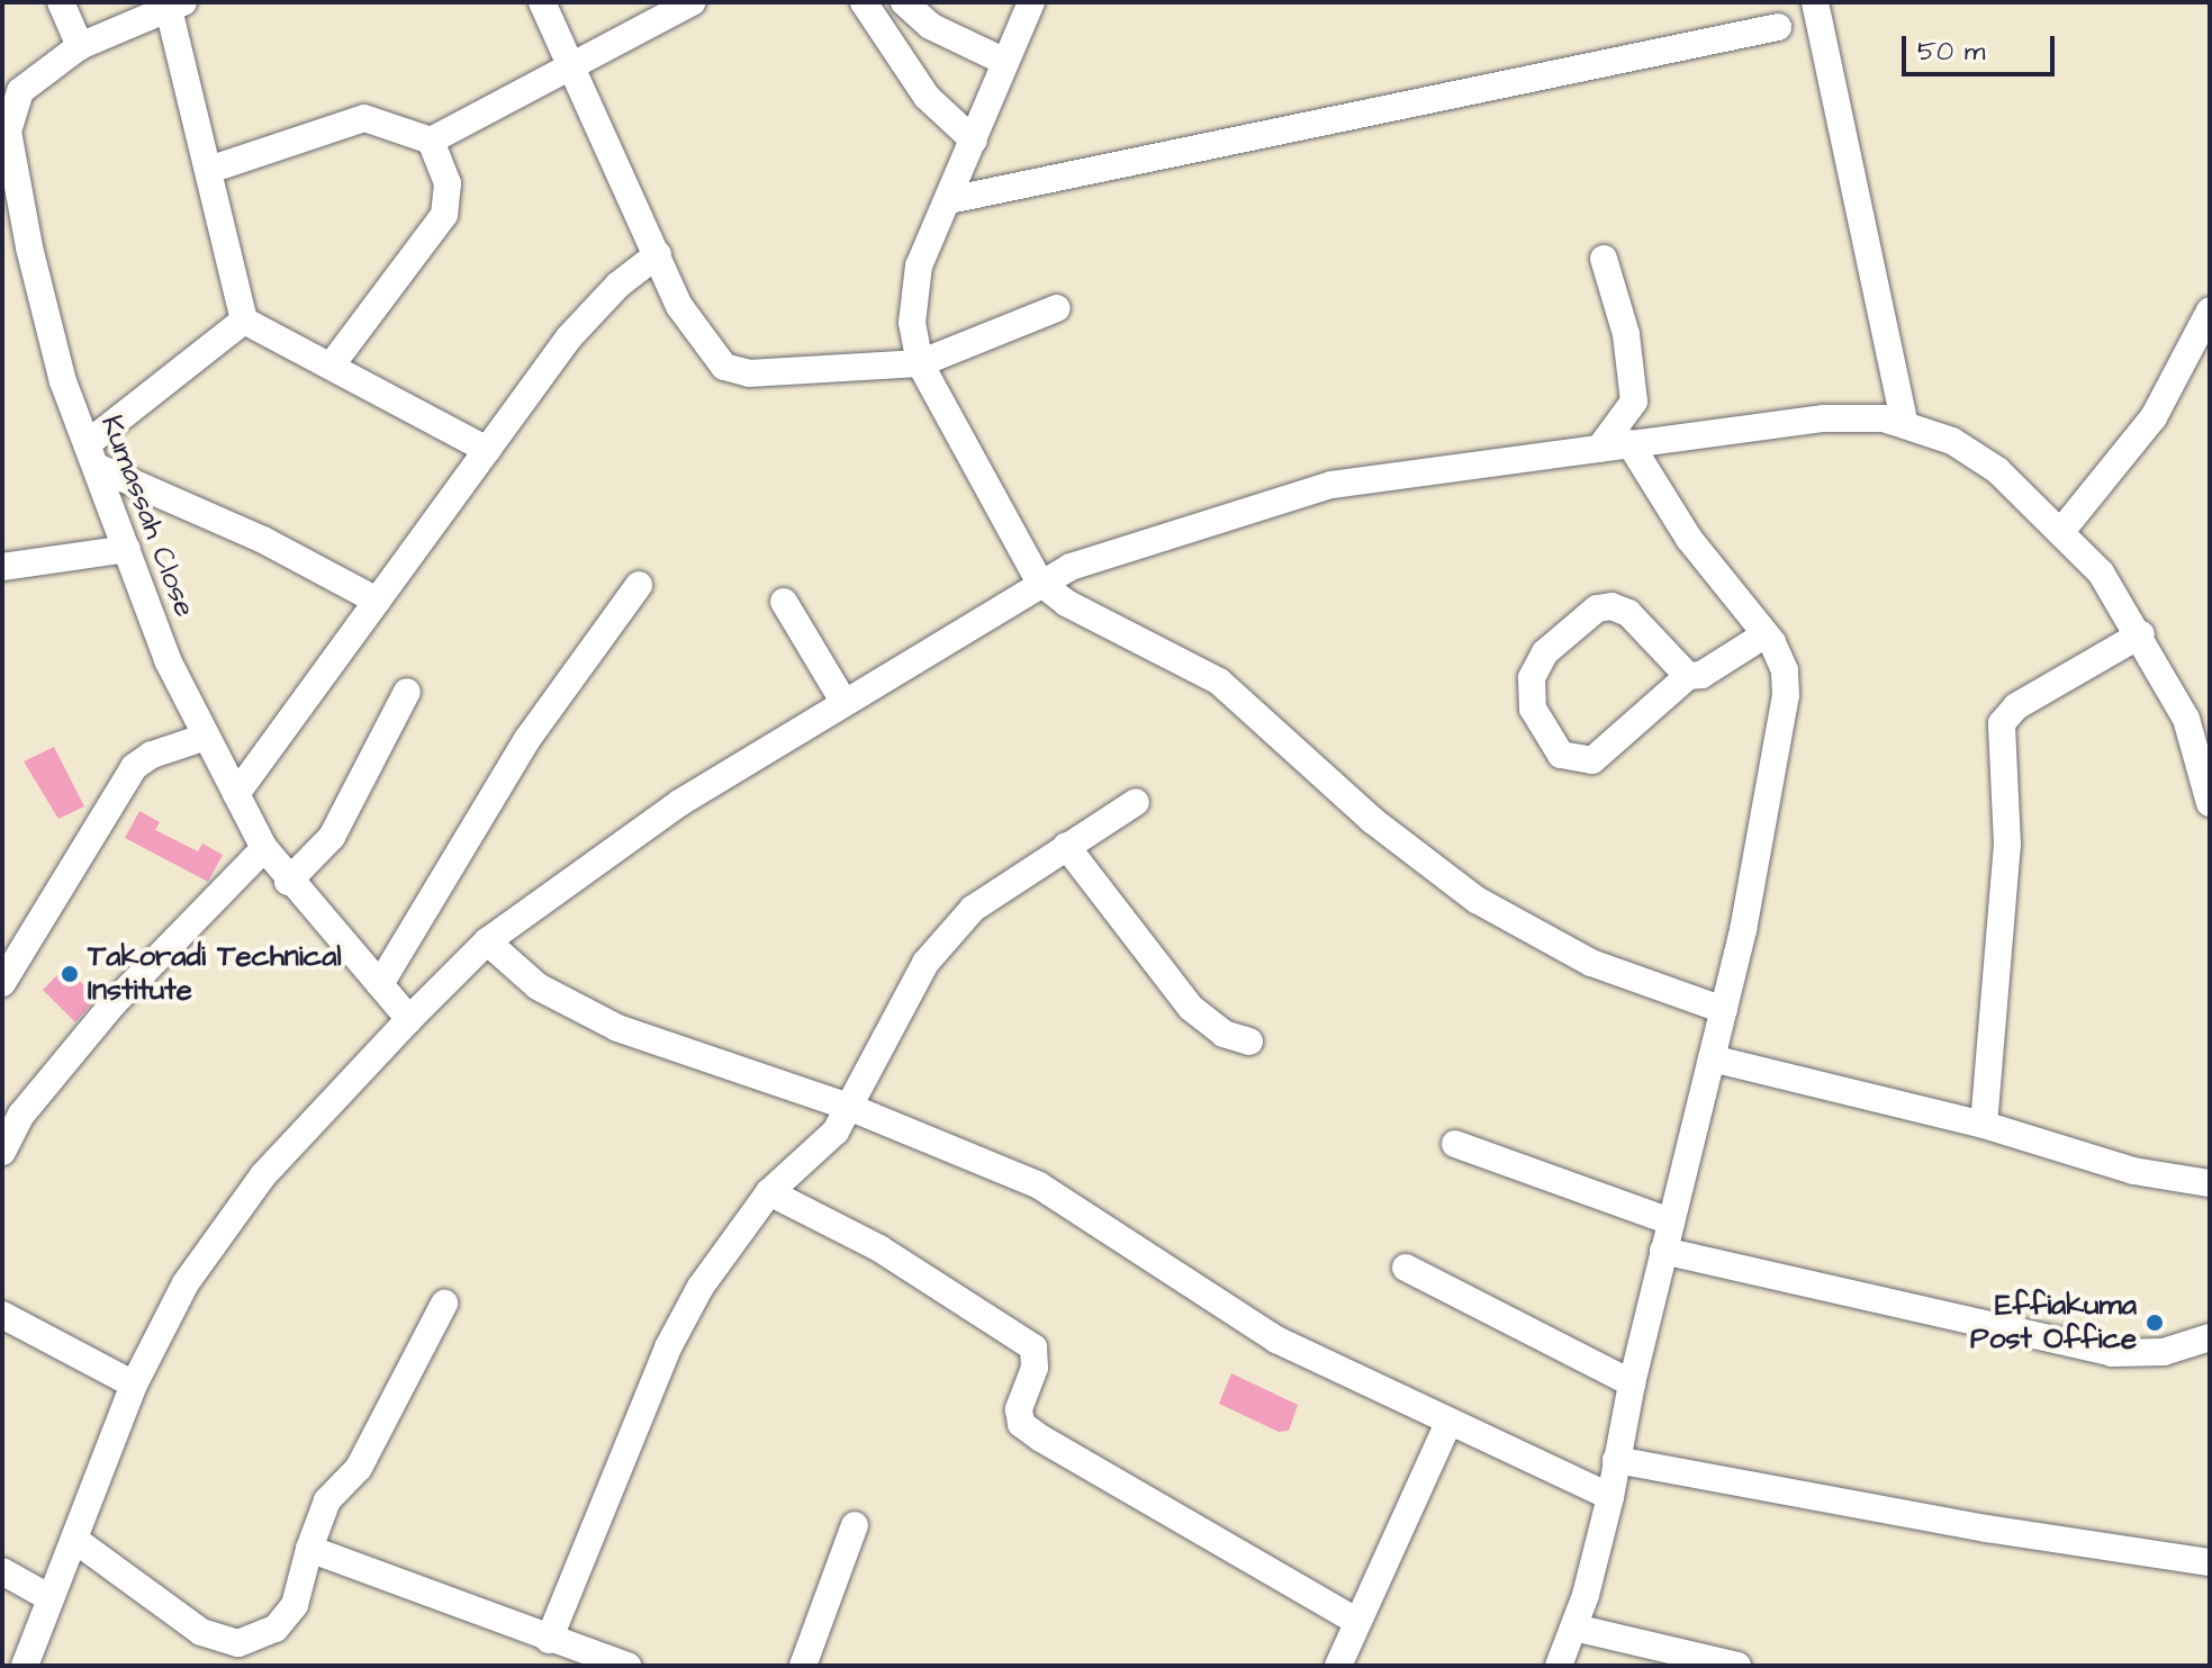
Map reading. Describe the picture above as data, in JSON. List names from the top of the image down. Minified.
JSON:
{"streets":{"street":["Kumassah Close"]},"places":["Takoradi Technical Institute","Effiakuma Post Office"],"scale_bar":"50 m"}
